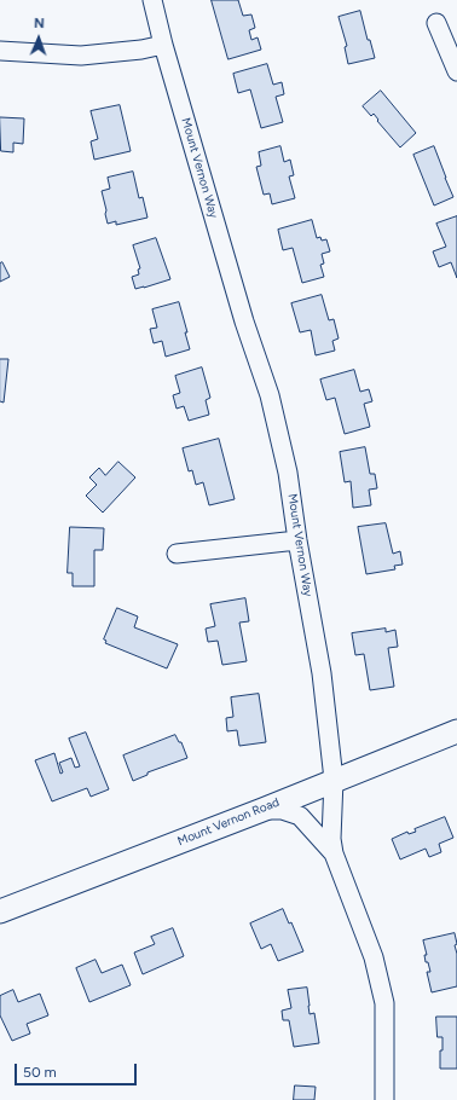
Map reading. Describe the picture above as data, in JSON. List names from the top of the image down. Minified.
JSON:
{"streets":{"main road":["Mount Vernon Road"],"street":["Mount Vernon Way"]},"crossings":[["Mount Vernon Way","Mount Vernon Road"]],"scale_bar":"50 m","north":"top"}
